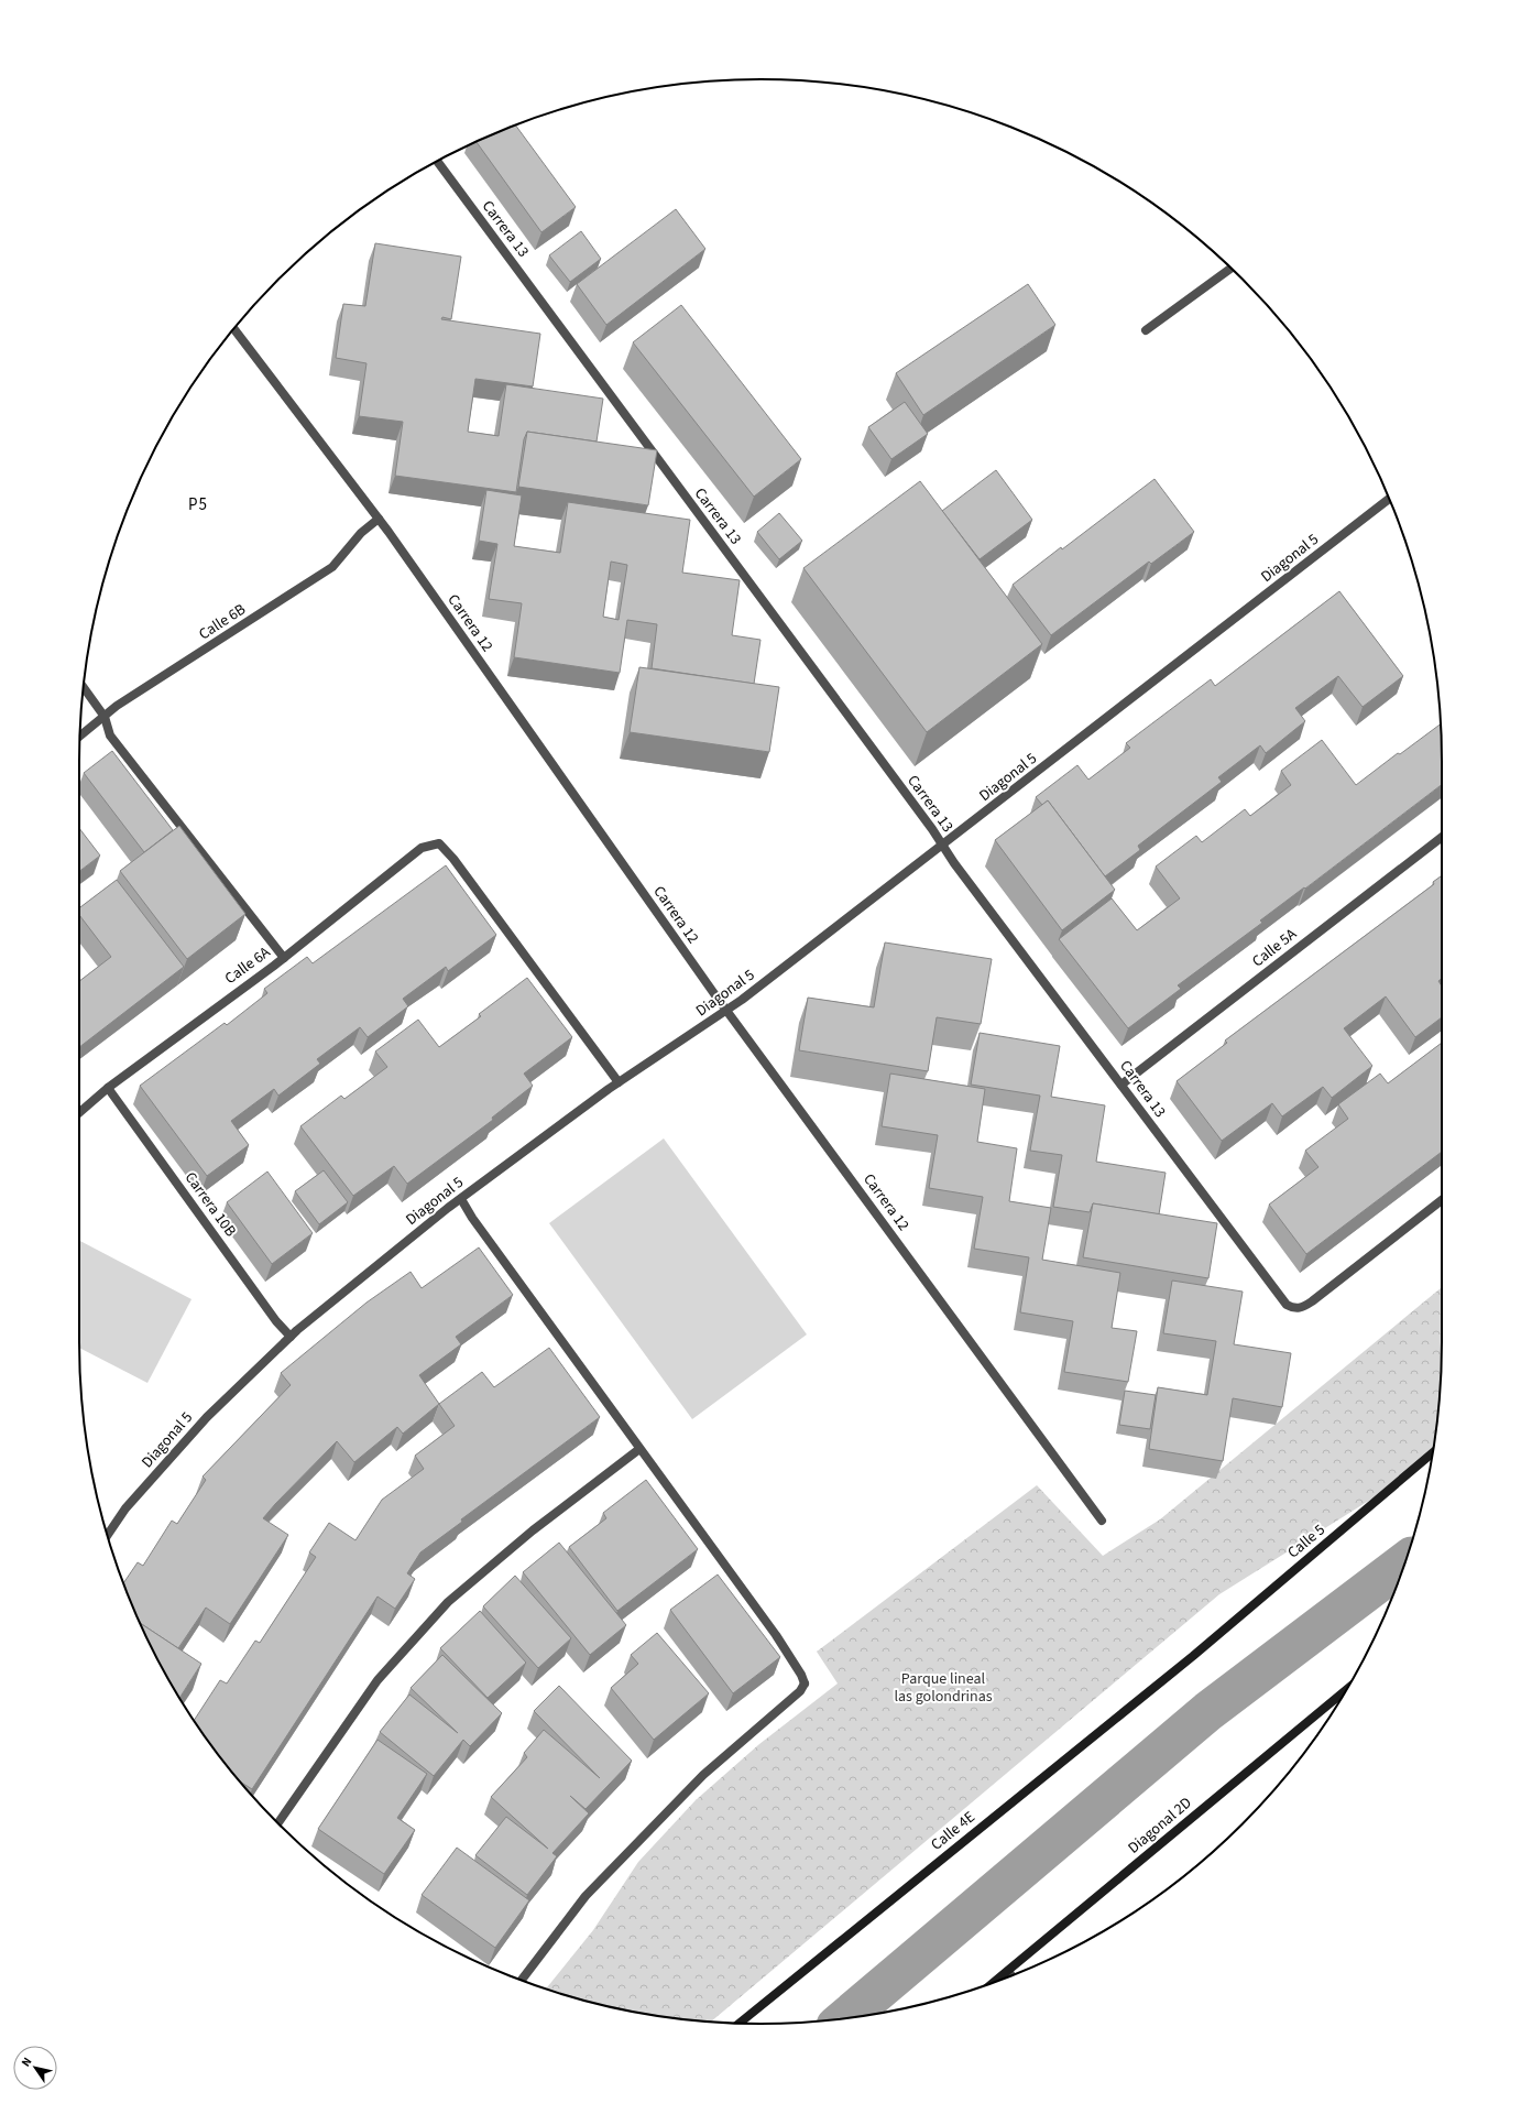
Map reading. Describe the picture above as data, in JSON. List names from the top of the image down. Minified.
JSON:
{"streets":{"street":["Carrera 13","Diagonal 5","Calle 6B","Carrera 12","Calle 5A","Calle 6A","Carrera 10B","Calle 5","Diagonal 2D","Calle 4E"]},"crossings":[["Carrera 13","Diagonal 5"],["Carrera 13","Calle 5A"],["Diagonal 5","Carrera 12"],["Diagonal 5","Calle 6A"],["Diagonal 5","Carrera 10B"],["Calle 6B","Carrera 12"],["Calle 6A","Carrera 10B"],["Calle 5","Calle 4E"]],"districts":["P5"],"parks":["Parque lineal las golondrinas"],"north":"top left"}
